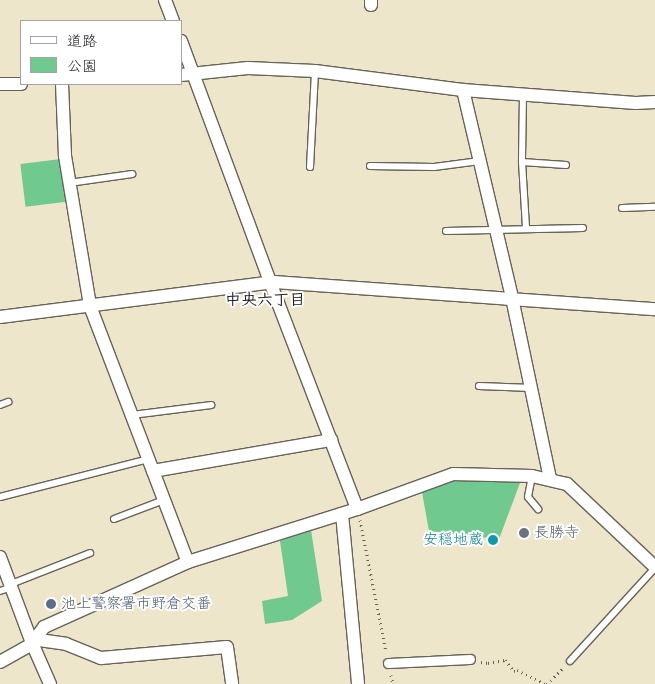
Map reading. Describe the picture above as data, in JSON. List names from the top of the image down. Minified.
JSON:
{"districts":["中央六丁目"],"places":["長勝寺","安穏地蔵","池上警察署市野倉交番"],"legend":["道路","公園"]}
